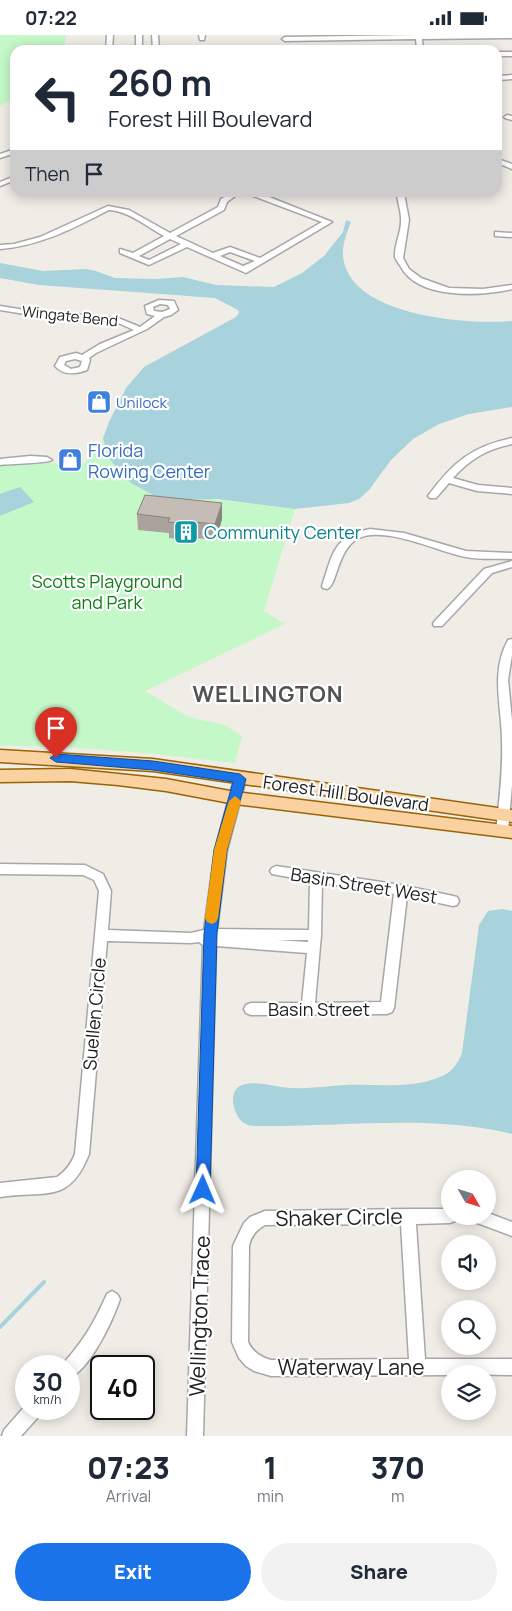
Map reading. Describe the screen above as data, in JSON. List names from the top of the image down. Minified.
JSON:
{"streets":{"main road":["Forest Hill Boulevard"],"street":["Wingate Bend","Basin Street West","Basin Street","Suellen Circle","Shaker Circle","Wellington Trace","Waterway Lane"]},"crossings":[["Forest Hill Boulevard","Wellington Trace"],["Basin Street West","Basin Street"],["Shaker Circle","Waterway Lane"]],"districts":["WELLINGTON"],"parks":["Scotts Playground and Park"],"places":{"shop":["Unilock","Florida Rowing Center"],"building":["Community Center"]},"north":"bottom right","page":{"status":"07:22","turn":["260 m","Forest Hill Boulevard"],"then":"Then","speed":"30 km/h","limit":"40","eta":["07:23","Arrival","1","min","370","m"],"buttons":["Exit","Share"]}}
